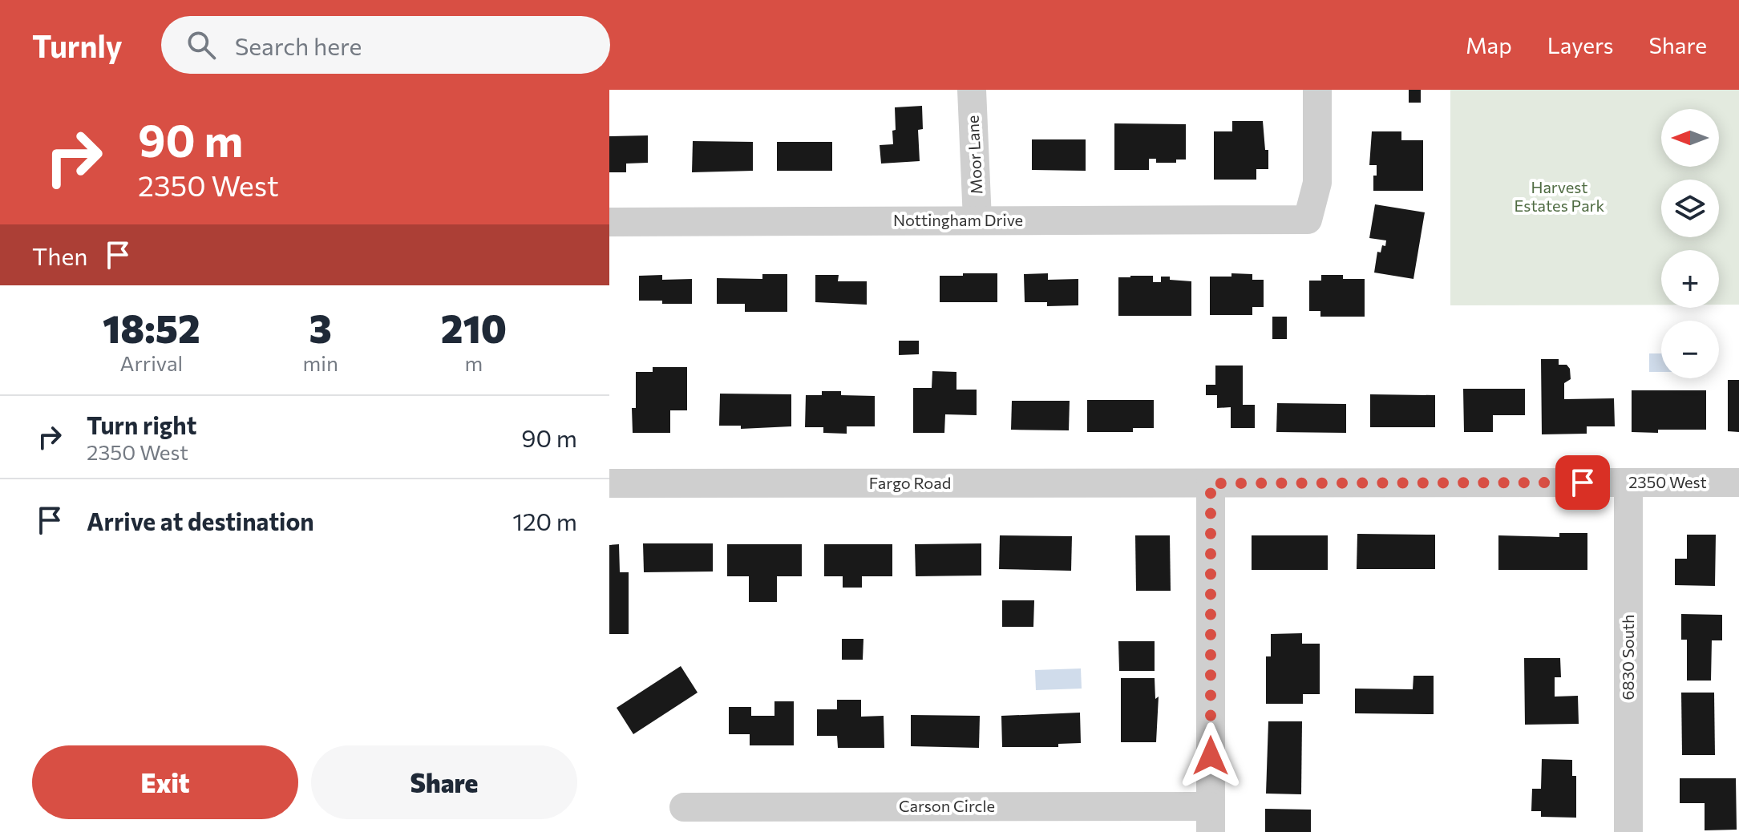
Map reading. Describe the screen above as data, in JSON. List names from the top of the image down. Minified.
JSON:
{"streets":{"street":["Moor Lane","Nottingham Drive","2350 West","Fargo Road","6830 South","Carson Circle"]},"crossings":[["Moor Lane","Nottingham Drive"],["2350 West","Fargo Road"],["2350 West","6830 South"]],"parks":["Harvest Estates Park"],"north":"left","page":{"header":"Turnly","search":"Search here","nav":["Map","Layers","Share"],"turn":["90 m","2350 West"],"map_buttons":["+","−"],"then":"Then","eta":["18:52","Arrival","3","min","210","m"],"list":[{"name":"Turn right","note":"2350 West","value":"90 m"},{"name":"Arrive at destination","value":"120 m"}],"buttons":["Exit","Share"]}}
